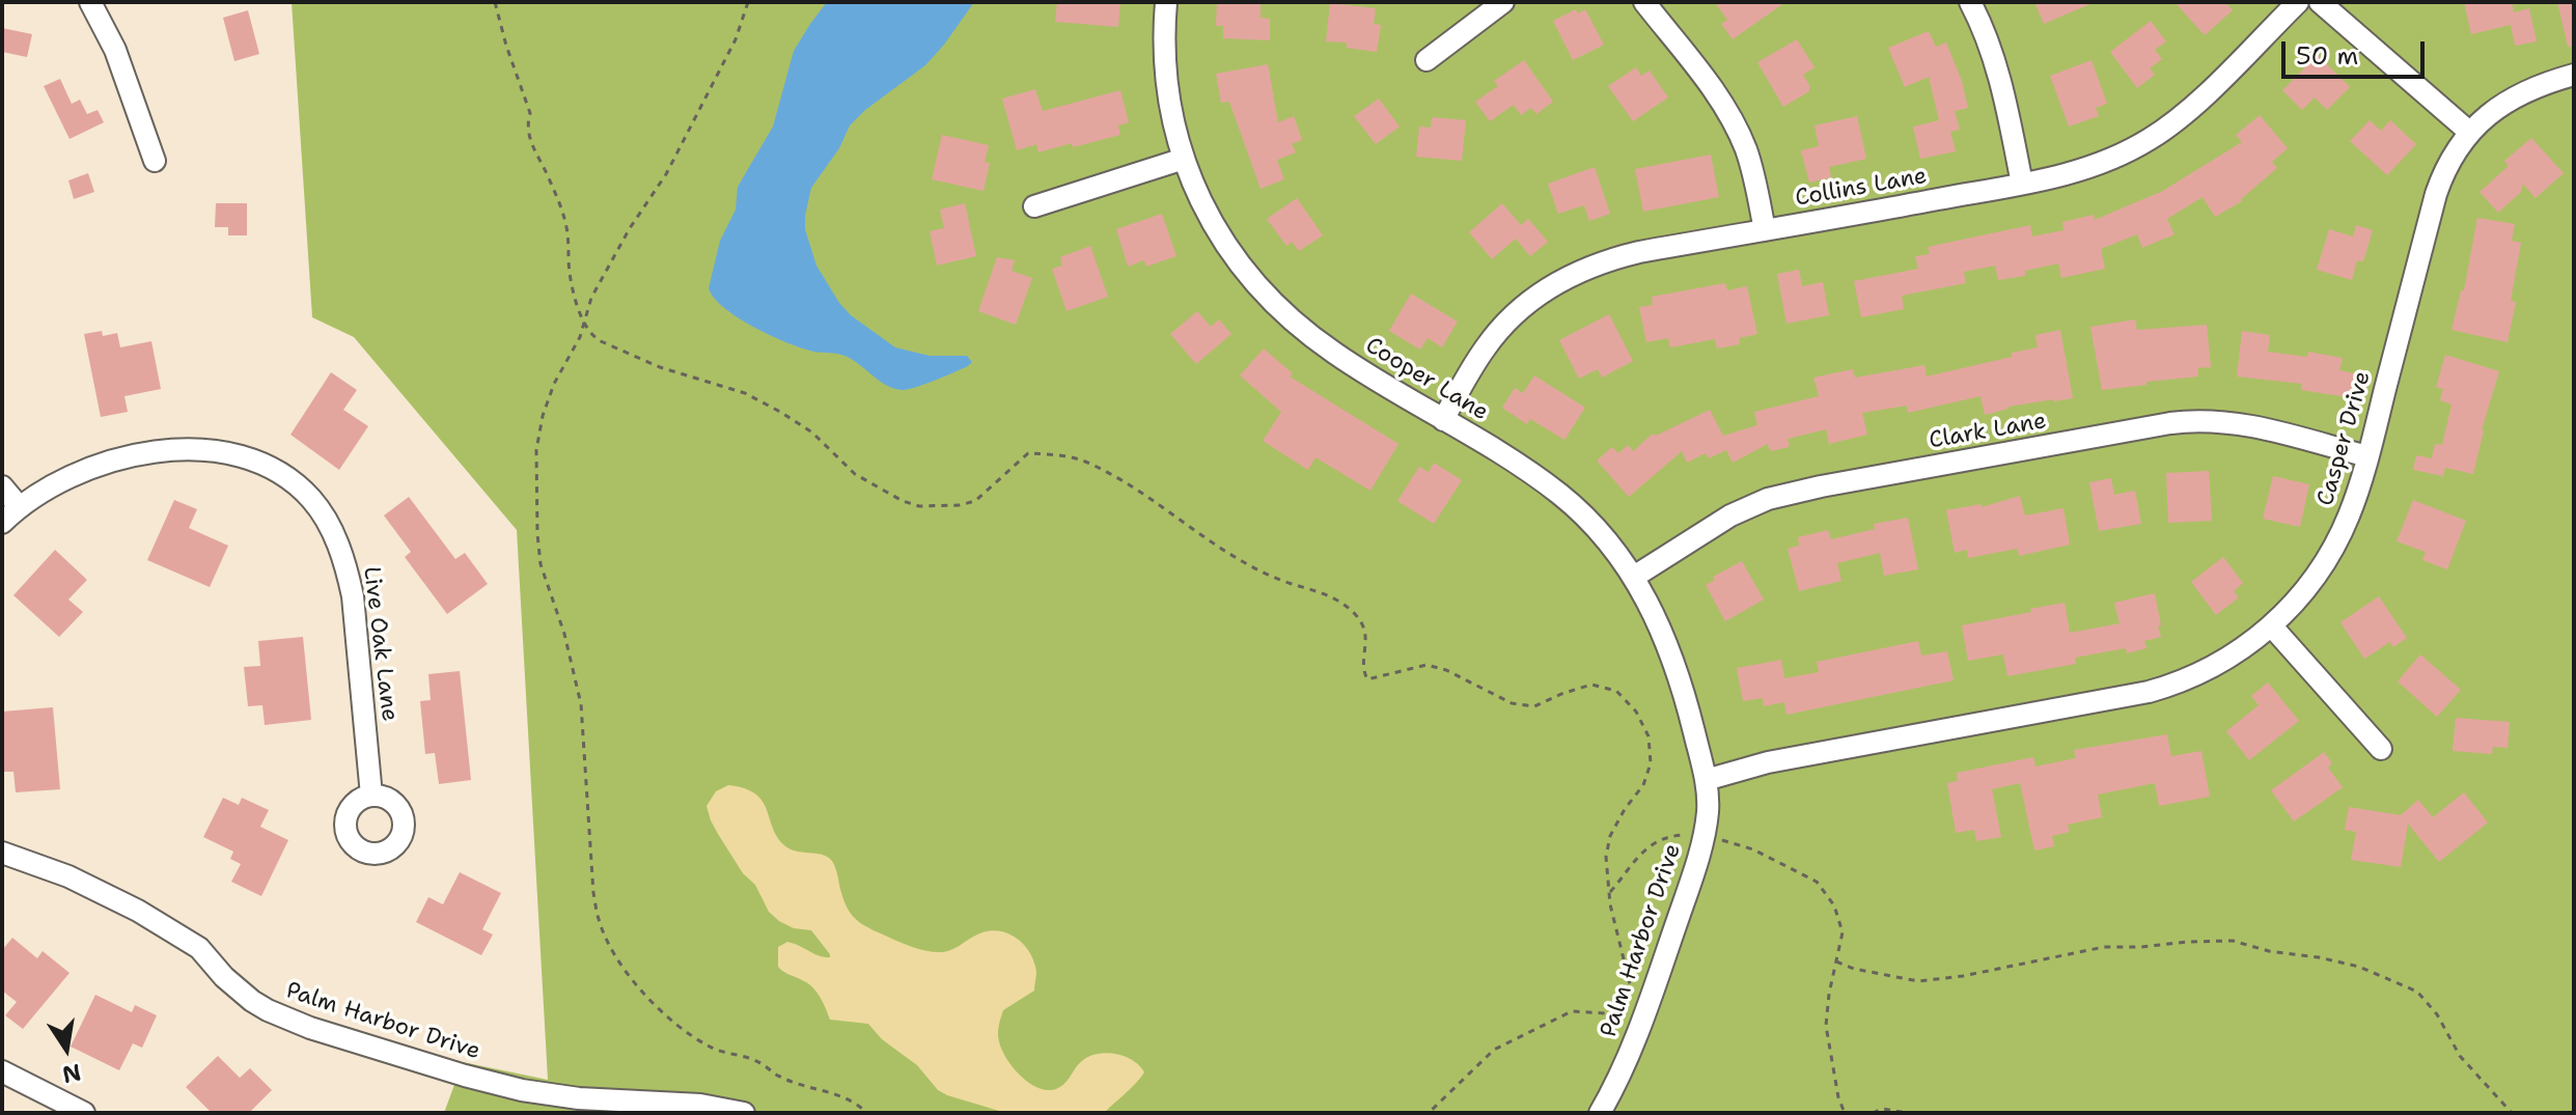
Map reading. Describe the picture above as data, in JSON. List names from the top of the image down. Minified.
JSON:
{"streets":{"street":["Collins Lane","Cooper Lane","Clark Lane","Casper Drive","Live Oak Lane","Palm Harbor Drive"]},"crossings":[["Collins Lane","Cooper Lane"],["Cooper Lane","Clark Lane"],["Cooper Lane","Casper Drive"],["Cooper Lane","Palm Harbor Drive"],["Clark Lane","Casper Drive"],["Casper Drive","Palm Harbor Drive"]],"scale_bar":"50 m","north":"bottom"}
